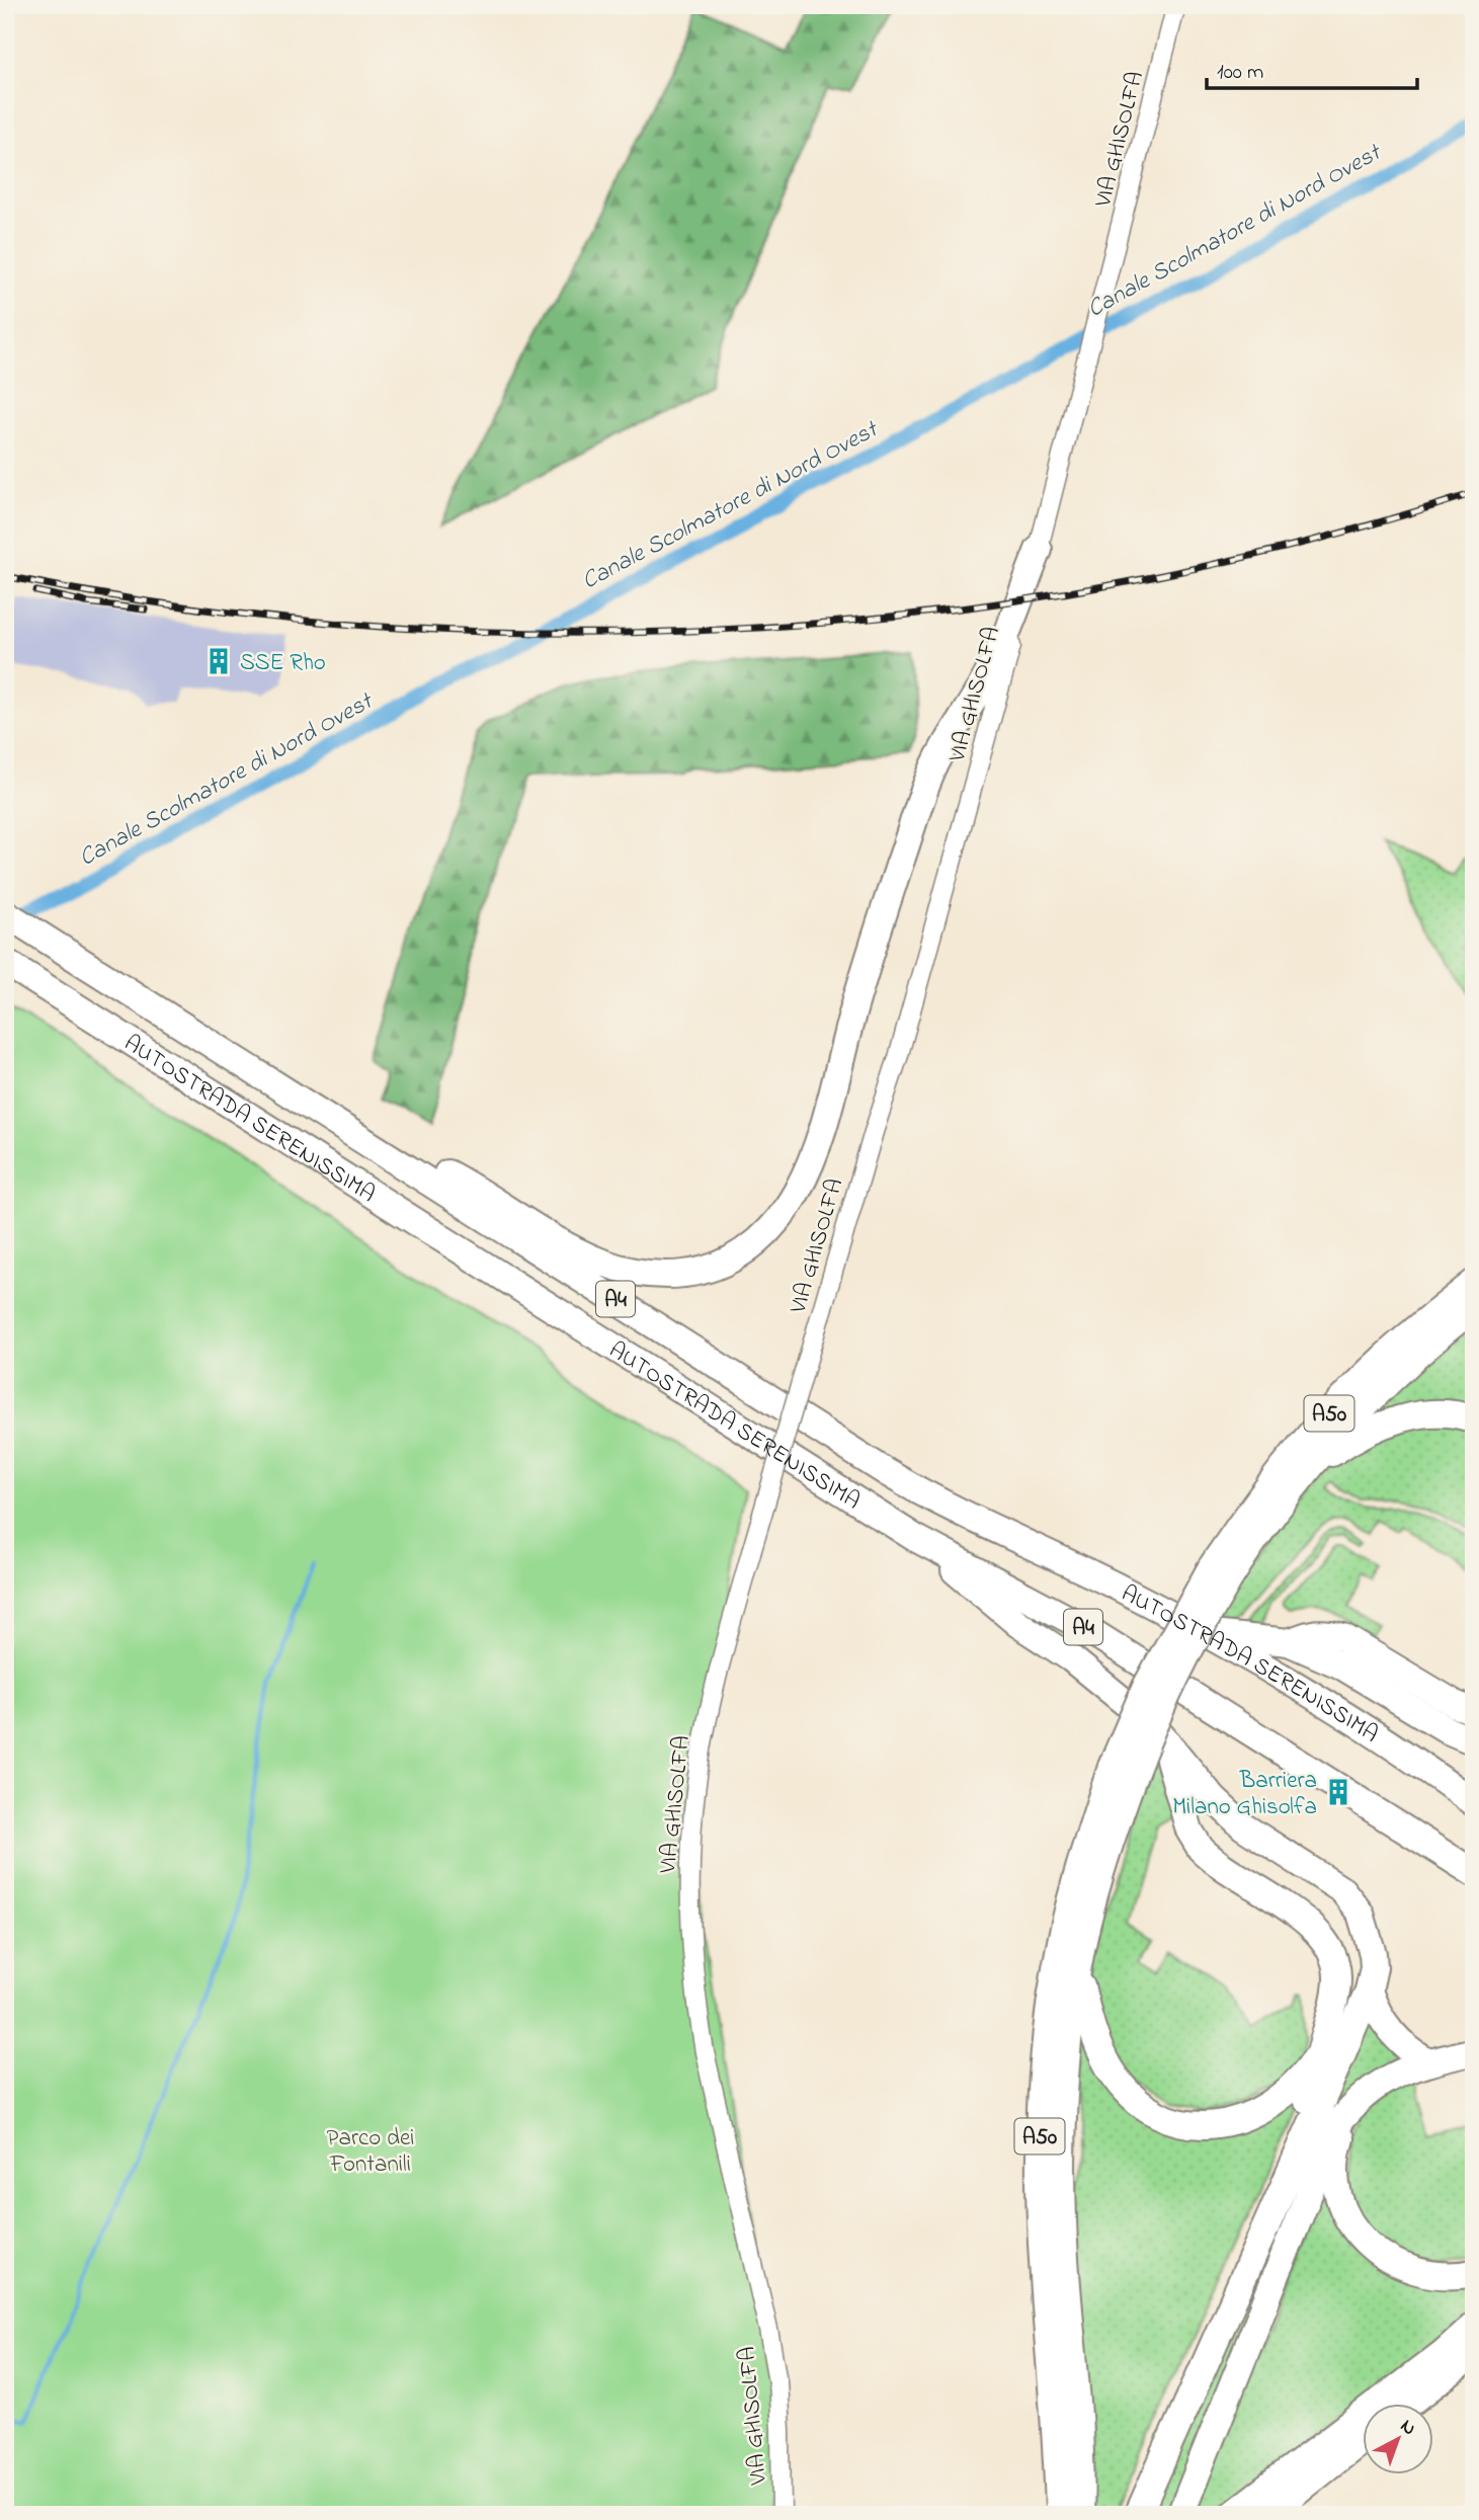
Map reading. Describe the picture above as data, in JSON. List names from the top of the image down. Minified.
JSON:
{"streets":{"highway":["AUTOSTRADA SERENISSIMA","A4","A50"],"street":["VIA GHISOLFA"]},"water":["Canale Scolmatore di Nord Ovest"],"parks":["Parco dei Fontanili"],"places":{"building":["SSE Rho","Barriera Milano Ghisolfa"]},"scale_bar":"100 m","north":"top right"}
